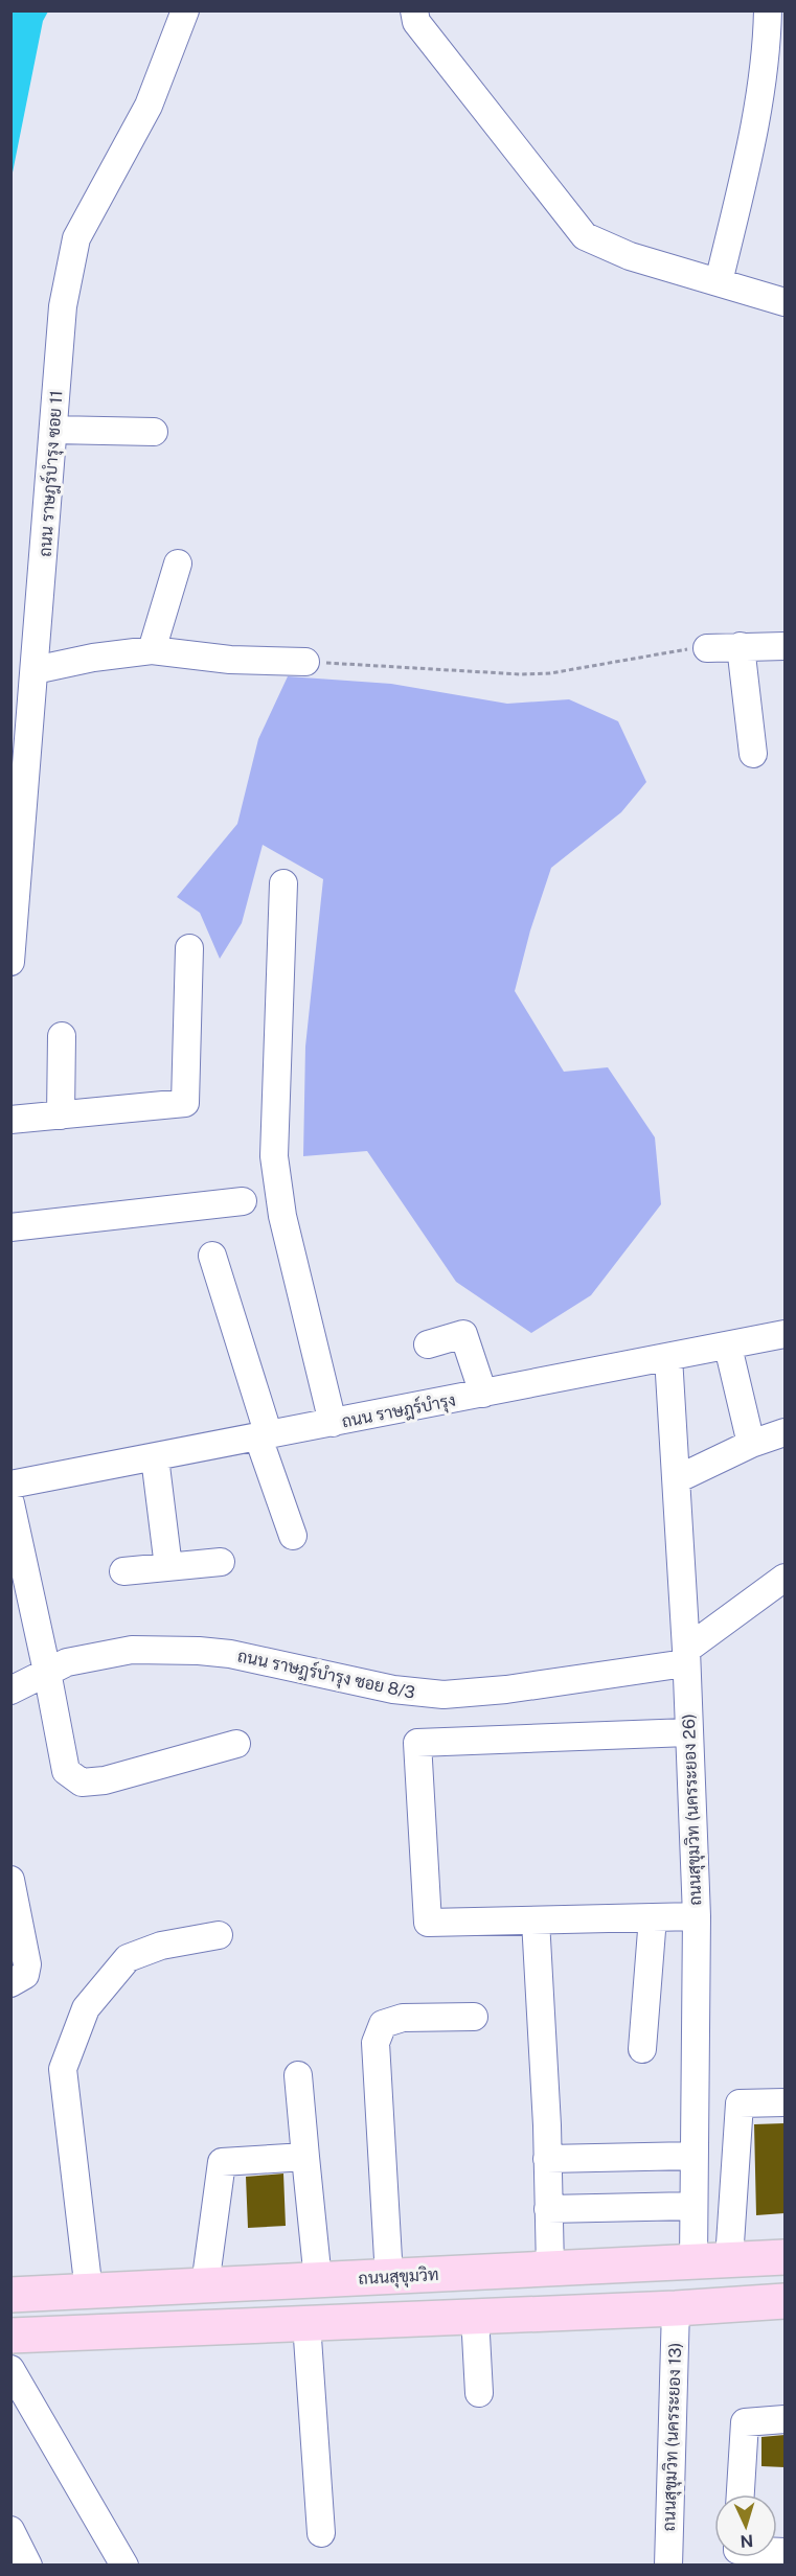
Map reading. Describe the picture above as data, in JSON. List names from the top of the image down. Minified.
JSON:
{"streets":{"main road":["ถนนสุขุมวิท"],"street":["ถนน ราษฎร์บำรุง ซอย 11","ถนน ราษฎร์บำรุง","ถนน ราษฎร์บำรุง ซอย 8/3","ถนนสุขุมวิท (นครระยอง 26)","ถนนสุขุมวิท (นครระยอง 13)"]},"crossings":[["ถนน ราษฎร์บำรุง","ถนนสุขุมวิท (นครระยอง 26)"],["ถนน ราษฎร์บำรุง ซอย 8/3","ถนนสุขุมวิท (นครระยอง 26)"],["ถนนสุขุมวิท (นครระยอง 26)","ถนนสุขุมวิท"]],"north":"bottom"}
